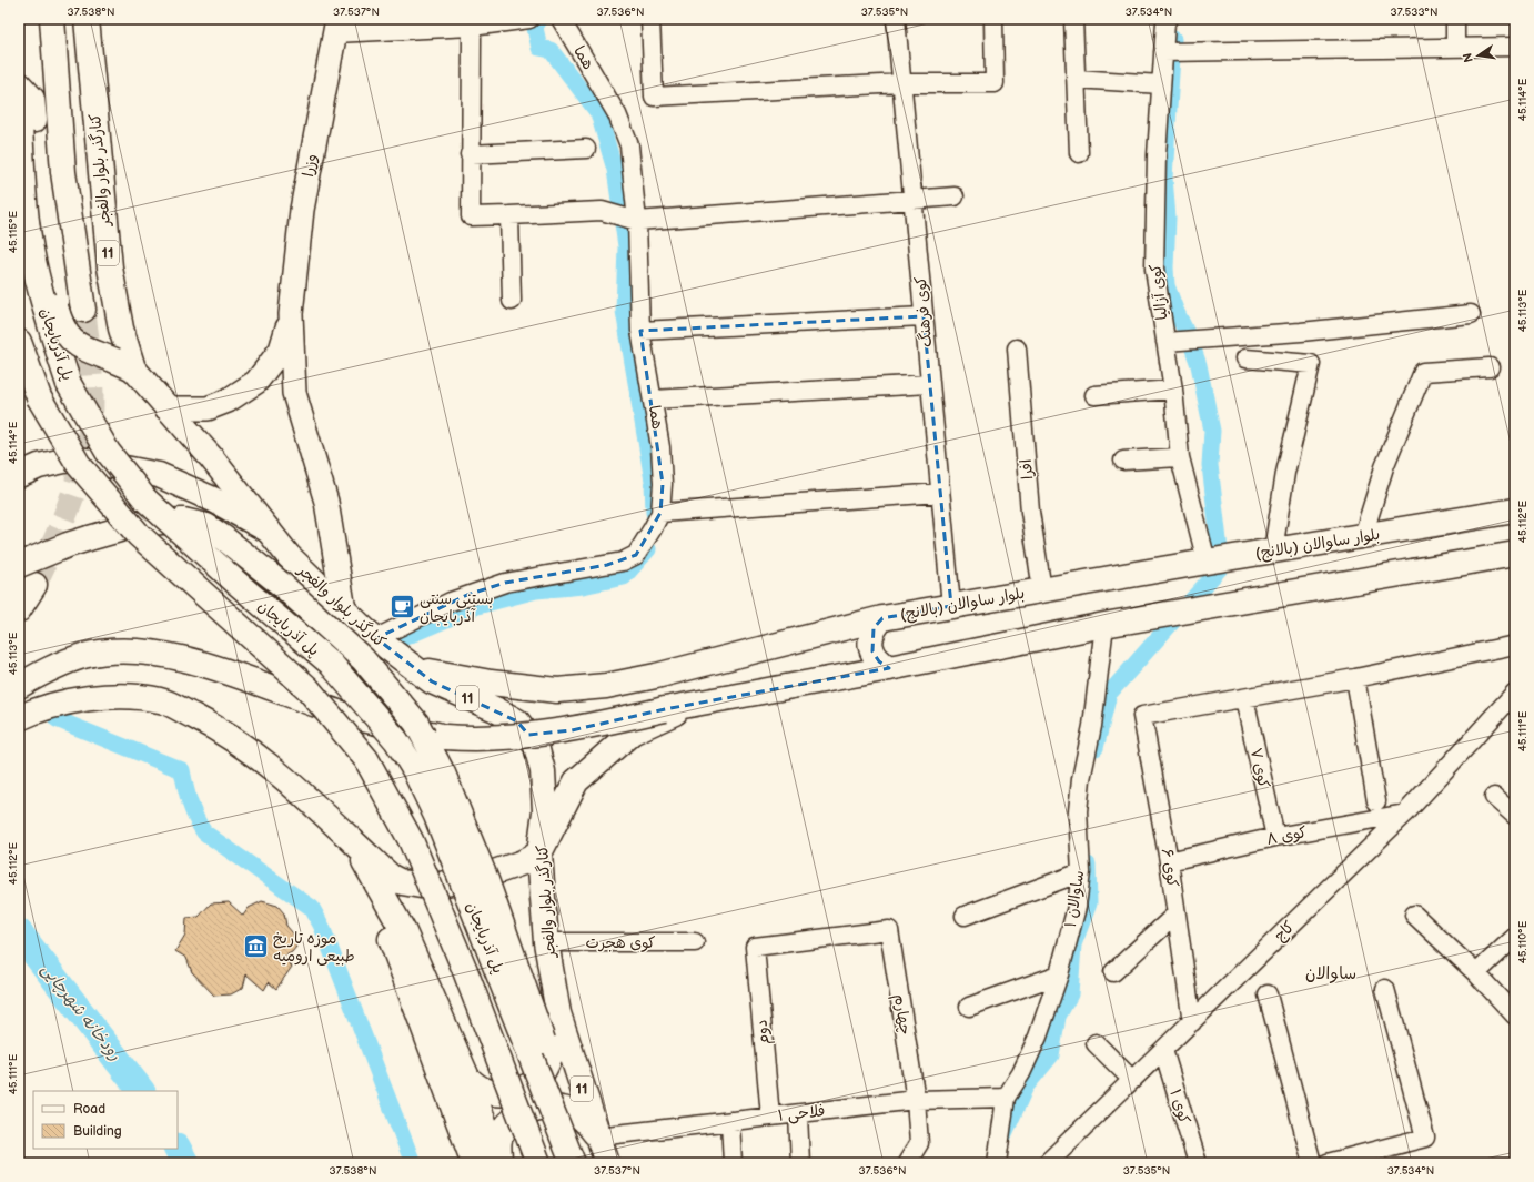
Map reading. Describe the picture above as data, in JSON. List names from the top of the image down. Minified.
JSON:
{"streets":{"main road":["کنارگذر بلوار والفجر","11","پل آذربایجان","بلوار ساوالان (بالانج)"],"street":["هما","وزرا","کوی آزالیا","کوی فرهنگ","افرا","کوی ۷","کوی ۸","کوی ۶","ساوالان ۱","کاج","کوی هجرت","چهارم","دوم","کوی ۱","فلاحی ۱"]},"crossings":[["هما","کنارگذر بلوار والفجر"],["کنارگذر بلوار والفجر","11"],["کنارگذر بلوار والفجر","بلوار ساوالان (بالانج)"],["کنارگذر بلوار والفجر","کوی هجرت"],["کنارگذر بلوار والفجر","فلاحی ۱"],["کوی آزالیا","بلوار ساوالان (بالانج)"],["کوی فرهنگ","بلوار ساوالان (بالانج)"],["افرا","بلوار ساوالان (بالانج)"],["کوی ۷","کوی ۸"],["کوی ۷","کوی ۶"],["کوی ۸","کوی ۶"],["کوی ۸","کاج"],["کوی ۶","کاج"],["ساوالان ۱","فلاحی ۱"],["کاج","کوی ۱"],["چهارم","دوم"],["چهارم","فلاحی ۱"],["دوم","فلاحی ۱"]],"districts":["ساوالان"],"water":["رودخانه شهرچایی"],"places":{"cafe":["بستنی سنتی آذربایجان"],"museum":["موزه تاریخ طبیعی ارومیه"]},"legend":["Road","Building"],"north":"left","coordinates":["37.538°N","37.537°N","37.536°N","37.535°N","37.534°N","37.533°N","45.114°E","45.115°E","45.113°E","45.112°E","45.111°E","45.110°E"]}
